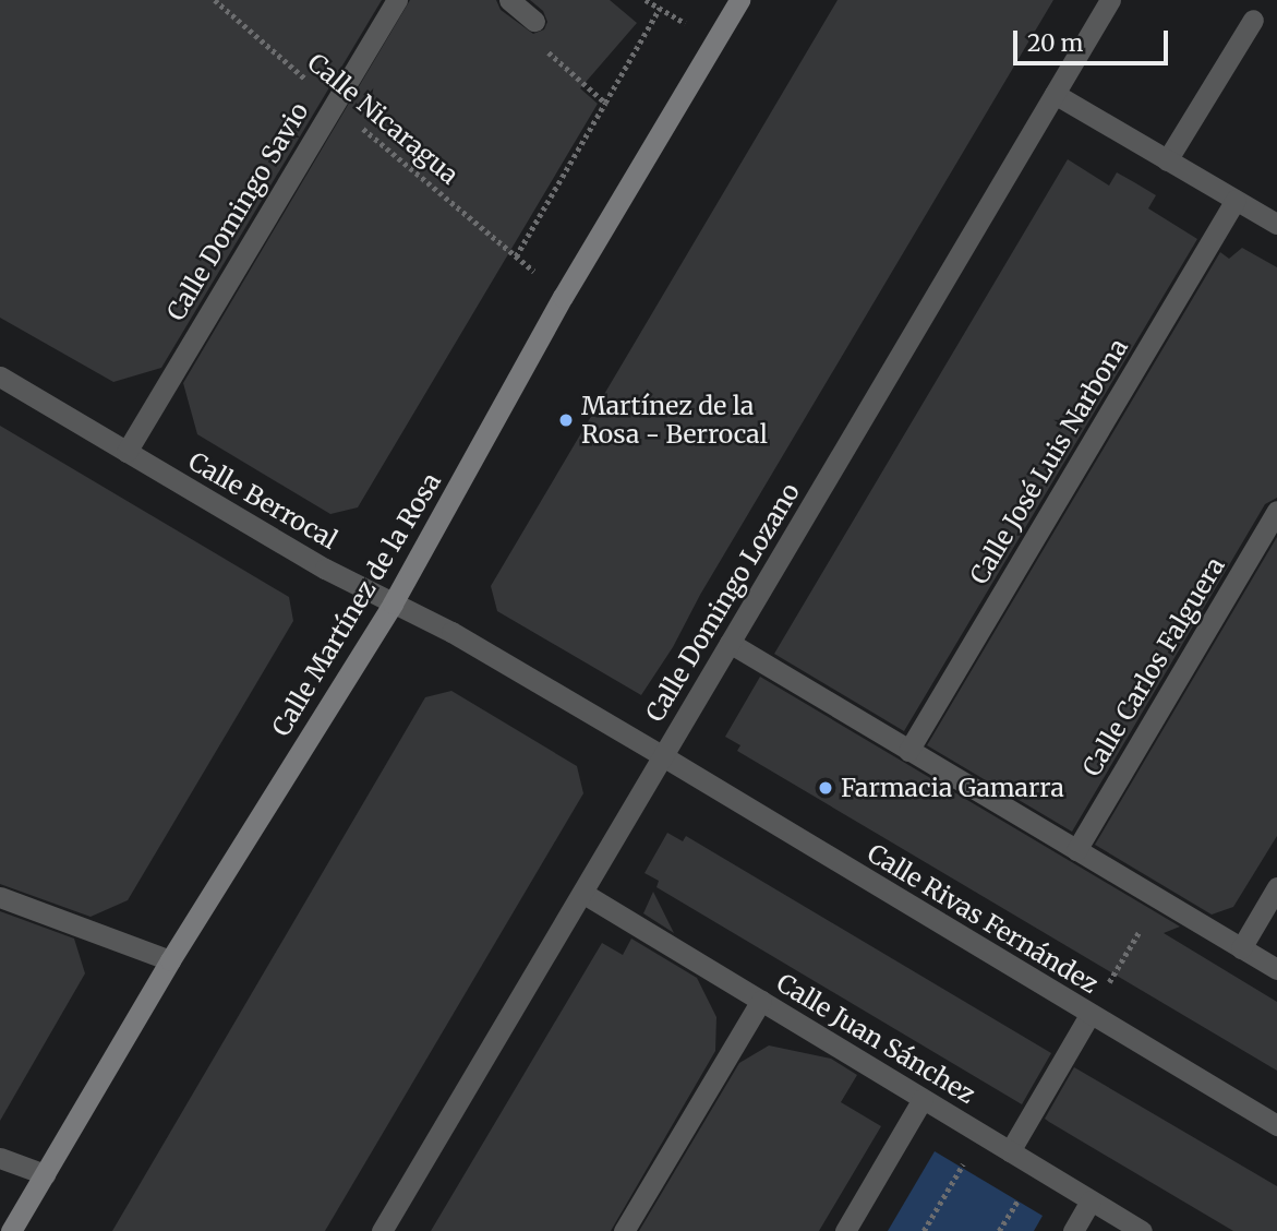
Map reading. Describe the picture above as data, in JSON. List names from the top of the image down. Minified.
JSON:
{"streets":{"main road":["Calle Martínez de la Rosa"],"street":["Calle Domingo Savio","Calle José Luis Narbona","Calle Berrocal","Calle Domingo Lozano","Calle Carlos Falguera","Calle Rivas Fernández","Calle Juan Sánchez"],"path":["Calle Nicaragua"]},"crossings":[["Calle Nicaragua","Calle Domingo Savio"],["Calle Domingo Savio","Calle Berrocal"],["Calle Berrocal","Calle Domingo Lozano"],["Calle Berrocal","Calle Martínez de la Rosa"],["Calle Berrocal","Calle Rivas Fernández"],["Calle Domingo Lozano","Calle Rivas Fernández"],["Calle Domingo Lozano","Calle Juan Sánchez"]],"places":["Martínez de la Rosa - Berrocal","Farmacia Gamarra"],"scale_bar":"20 m"}
